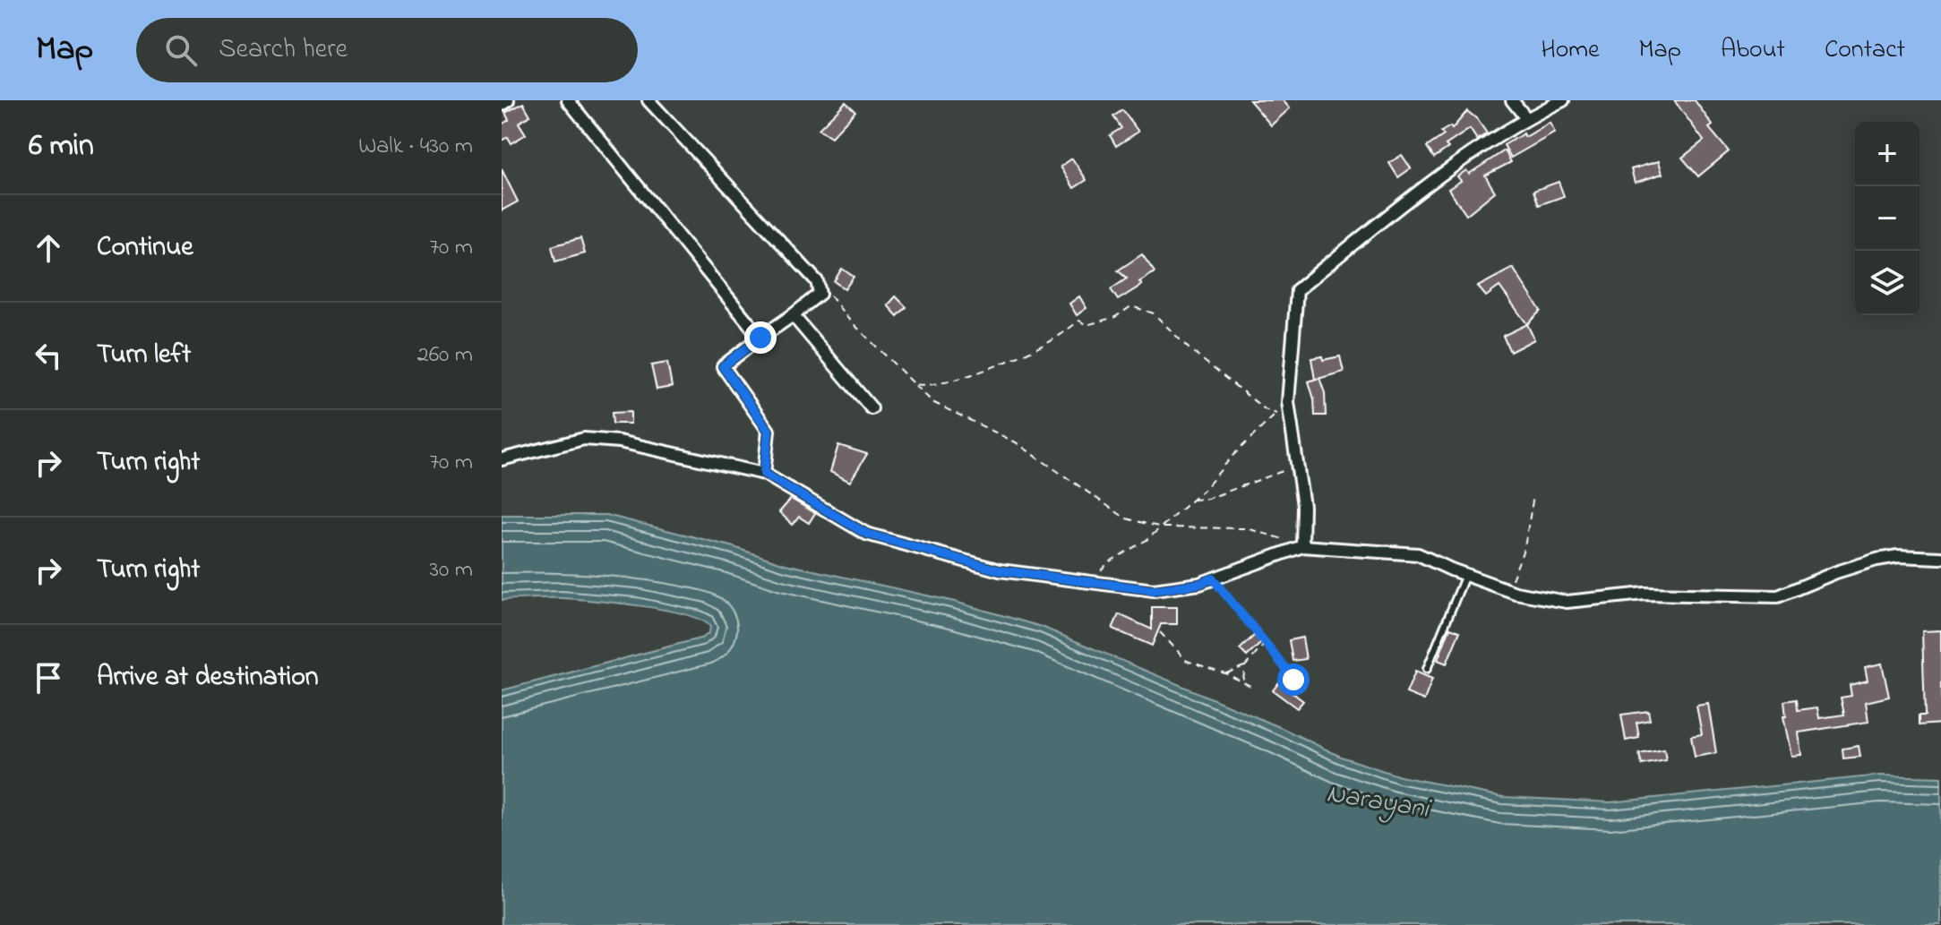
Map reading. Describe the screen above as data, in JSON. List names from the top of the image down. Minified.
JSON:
{"water":["Narayani"],"page":{"header":"Map","search":"Search here","nav":["Home","Map","About","Contact"],"heading":["6 min","Walk · 430 m"],"map_buttons":["+","−"],"list":[["Continue","70 m"],["Turn left","260 m"],["Turn right","70 m"],["Turn right","30 m"],"Arrive at destination"]}}
